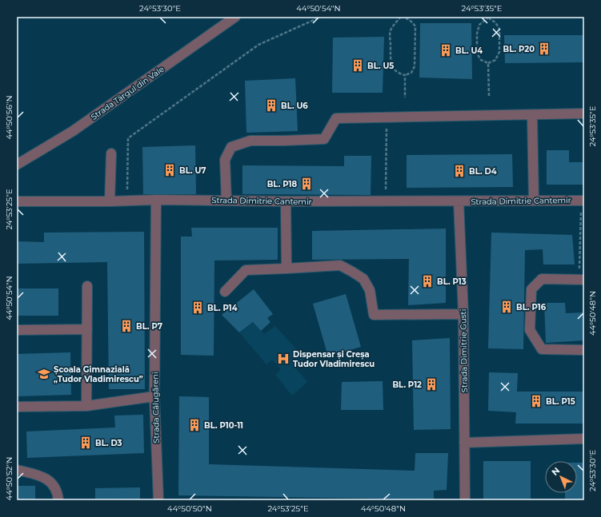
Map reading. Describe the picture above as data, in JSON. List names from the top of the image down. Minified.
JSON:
{"streets":{"street":["Strada Târgul din Vale","Strada Dimitrie Cantemir","Strada Dimitrie Gusti","Strada Călugăreni"]},"crossings":[["Strada Dimitrie Cantemir","Strada Dimitrie Gusti"],["Strada Dimitrie Cantemir","Strada Călugăreni"]],"places":{"building":["BL. P20","BL. U4","BL. U5","BL. U6","BL. U7","BL. D4","BL. P18","BL. P13","BL. P16","BL. P14","BL. P7","BL. P12","BL. P15","BL. P10-11","BL. D3"],"hospital":["Dispensar și Creșa Tudor Vladimirescu"],"school or university":["Școala Gimnazială „Tudor Vladimirescu”"]},"north":"top left","coordinates":["24°53'30\"E","44°50'54\"N","24°53'35\"E","44°50'56\"N","24°53'25\"E","44°50'48\"N","44°50'52\"N","44°50'50\"N"]}
